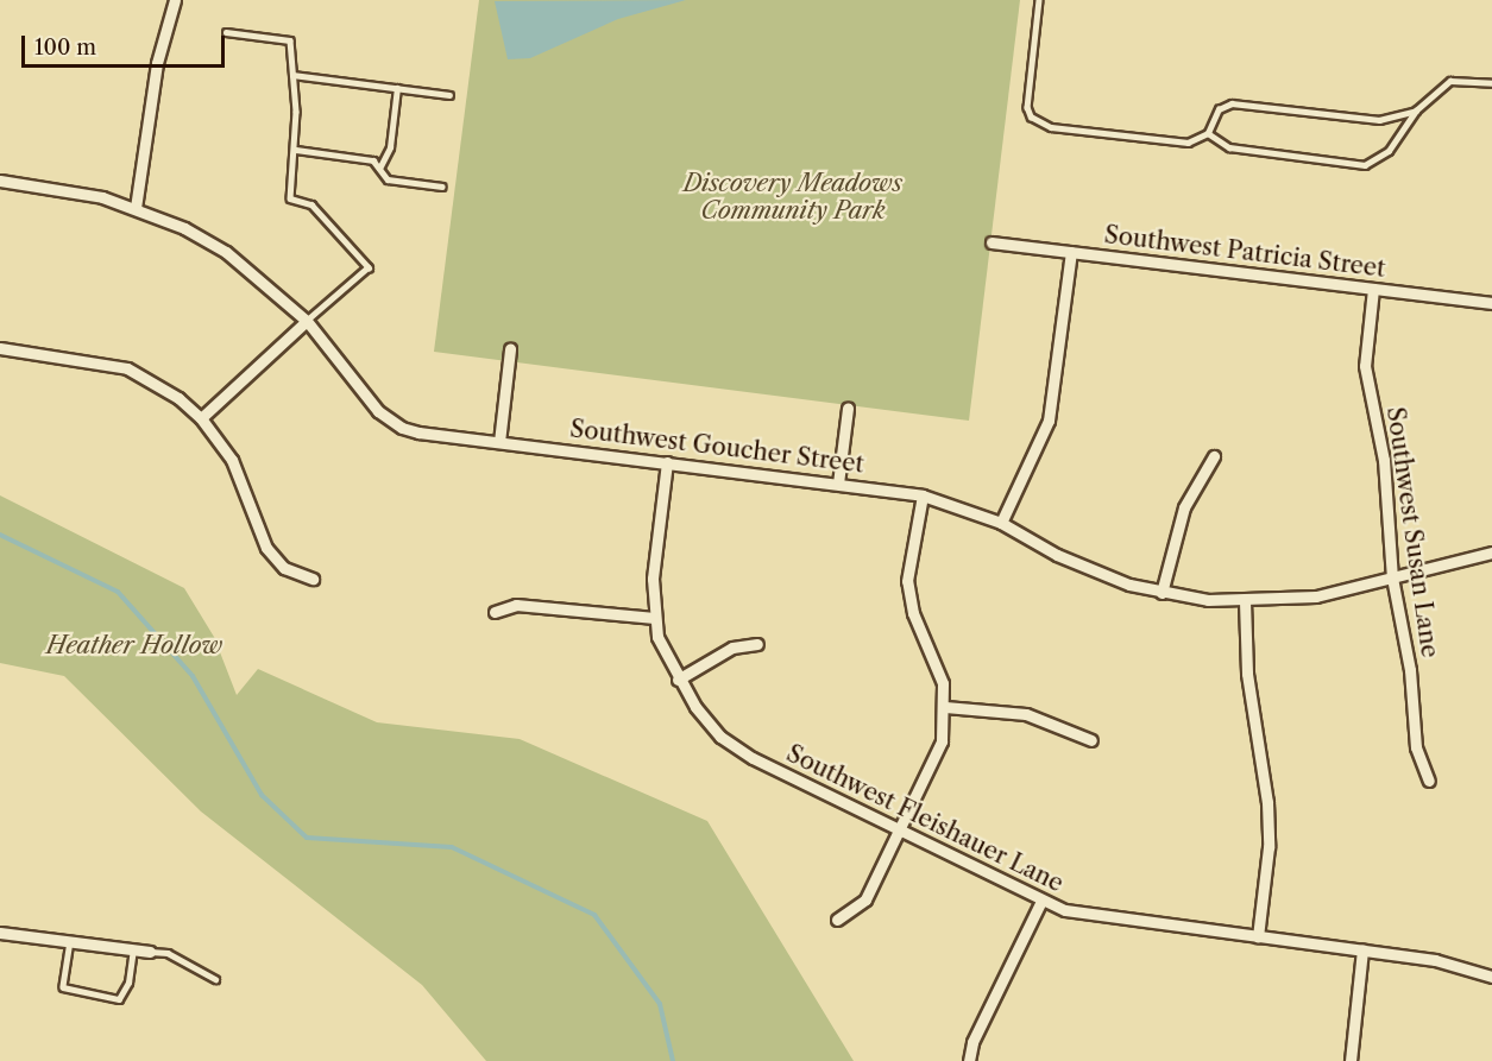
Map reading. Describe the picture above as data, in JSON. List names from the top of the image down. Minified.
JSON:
{"streets":{"street":["Southwest Patricia Street","Southwest Goucher Street","Southwest Susan Lane","Southwest Fleishauer Lane"]},"crossings":[["Southwest Patricia Street","Southwest Susan Lane"],["Southwest Goucher Street","Southwest Susan Lane"],["Southwest Goucher Street","Southwest Fleishauer Lane"]],"parks":["Discovery Meadows Community Park","Heather Hollow"],"scale_bar":"100 m"}
